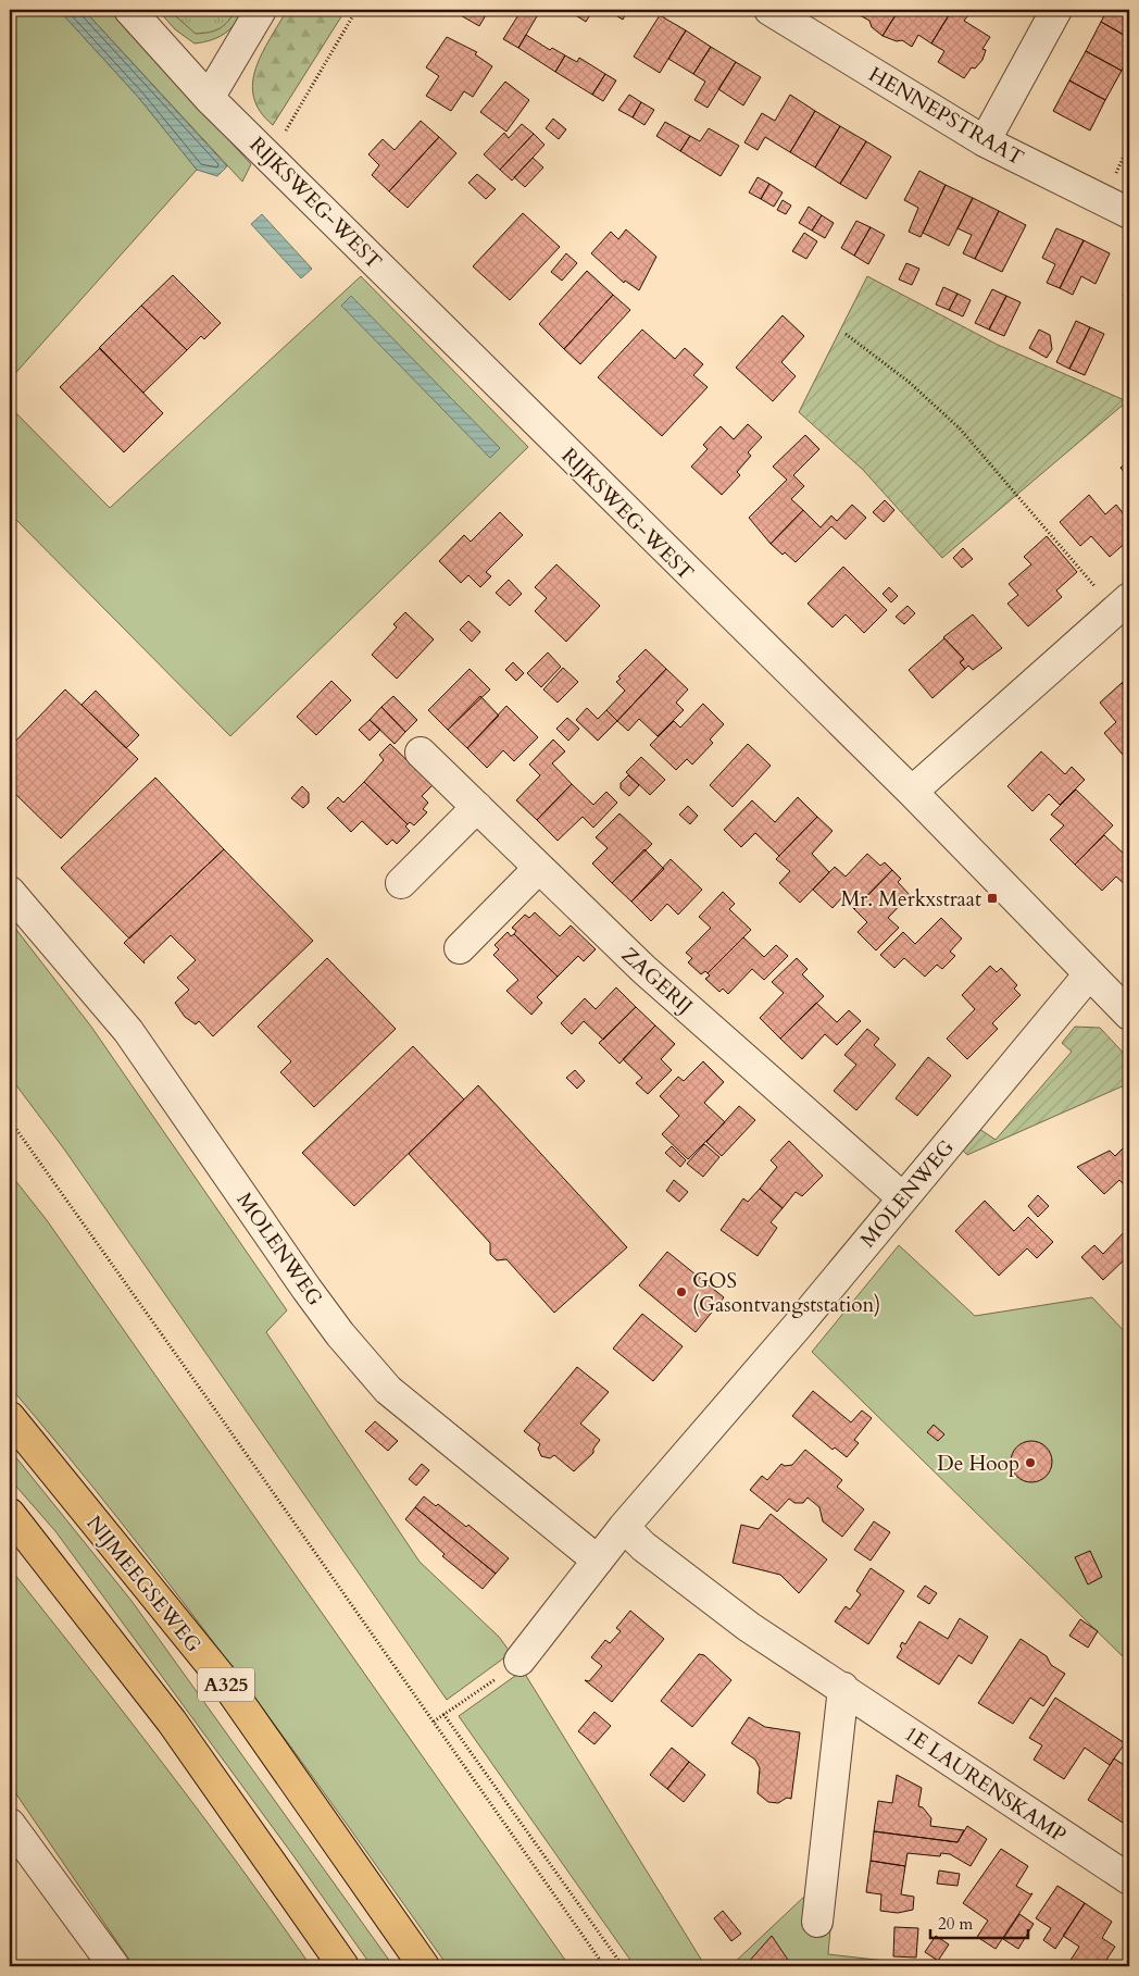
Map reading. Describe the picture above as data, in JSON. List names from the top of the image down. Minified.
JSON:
{"streets":{"highway":["NIJMEEGSEWEG","A325"],"street":["HENNEPSTRAAT","RIJKSWEG-WEST","ZAGERIJ","MOLENWEG","1E LAURENSKAMP"]},"crossings":[["RIJKSWEG-WEST","MOLENWEG"],["ZAGERIJ","MOLENWEG"],["MOLENWEG","1E LAURENSKAMP"]],"places":{"transit":["Mr. Merkxstraat"],"other":["GOS (Gasontvangststation)","De Hoop"]},"scale_bar":"20 m"}
